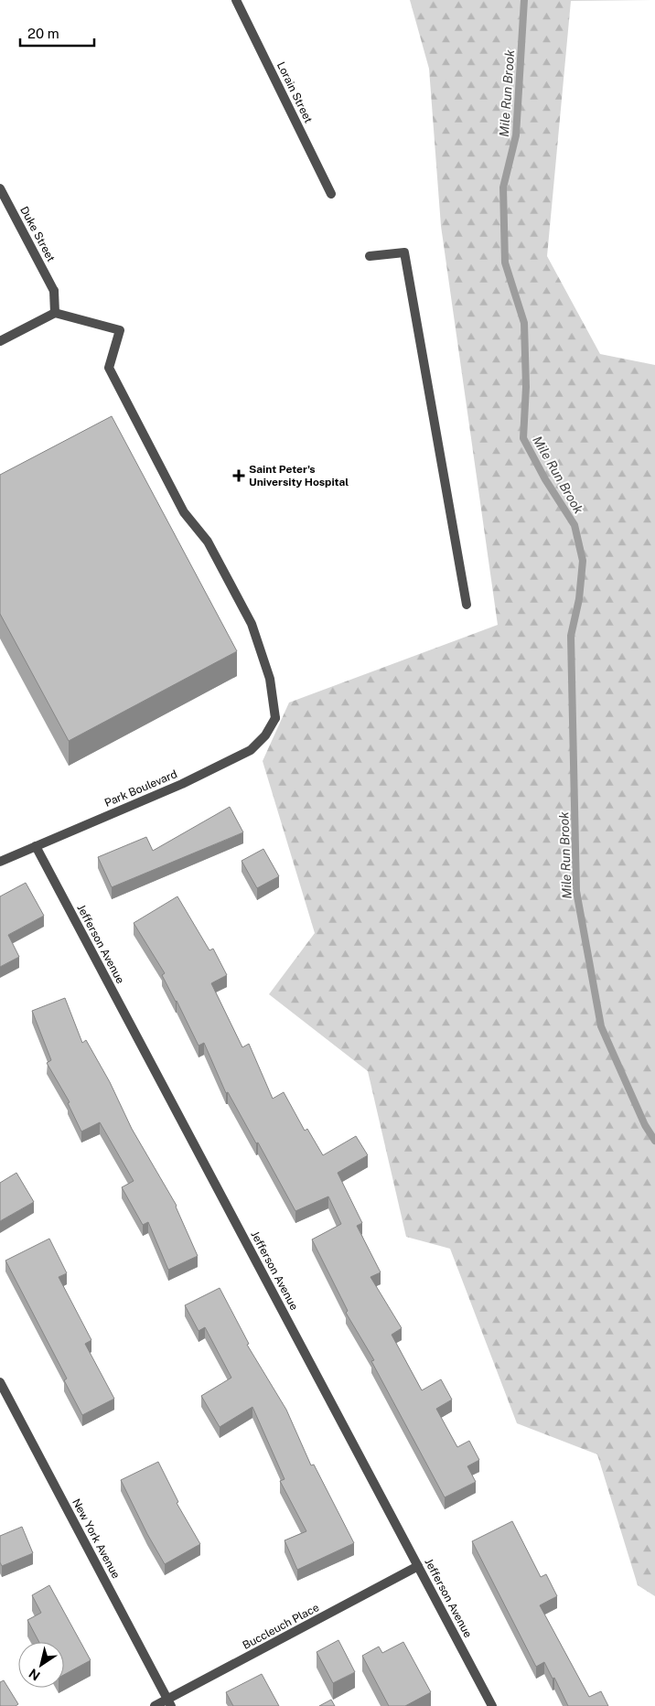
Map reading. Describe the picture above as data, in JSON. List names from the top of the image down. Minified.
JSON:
{"streets":{"street":["Lorain Street","Duke Street","Park Boulevard","Jefferson Avenue","New York Avenue","Buccleuch Place"]},"crossings":[["Duke Street","Park Boulevard"],["Park Boulevard","Jefferson Avenue"],["Jefferson Avenue","Buccleuch Place"],["New York Avenue","Buccleuch Place"]],"water":["Mile Run Brook"],"places":{"health":["Saint Peter's University Hospital"]},"scale_bar":"20 m","north":"bottom left"}
